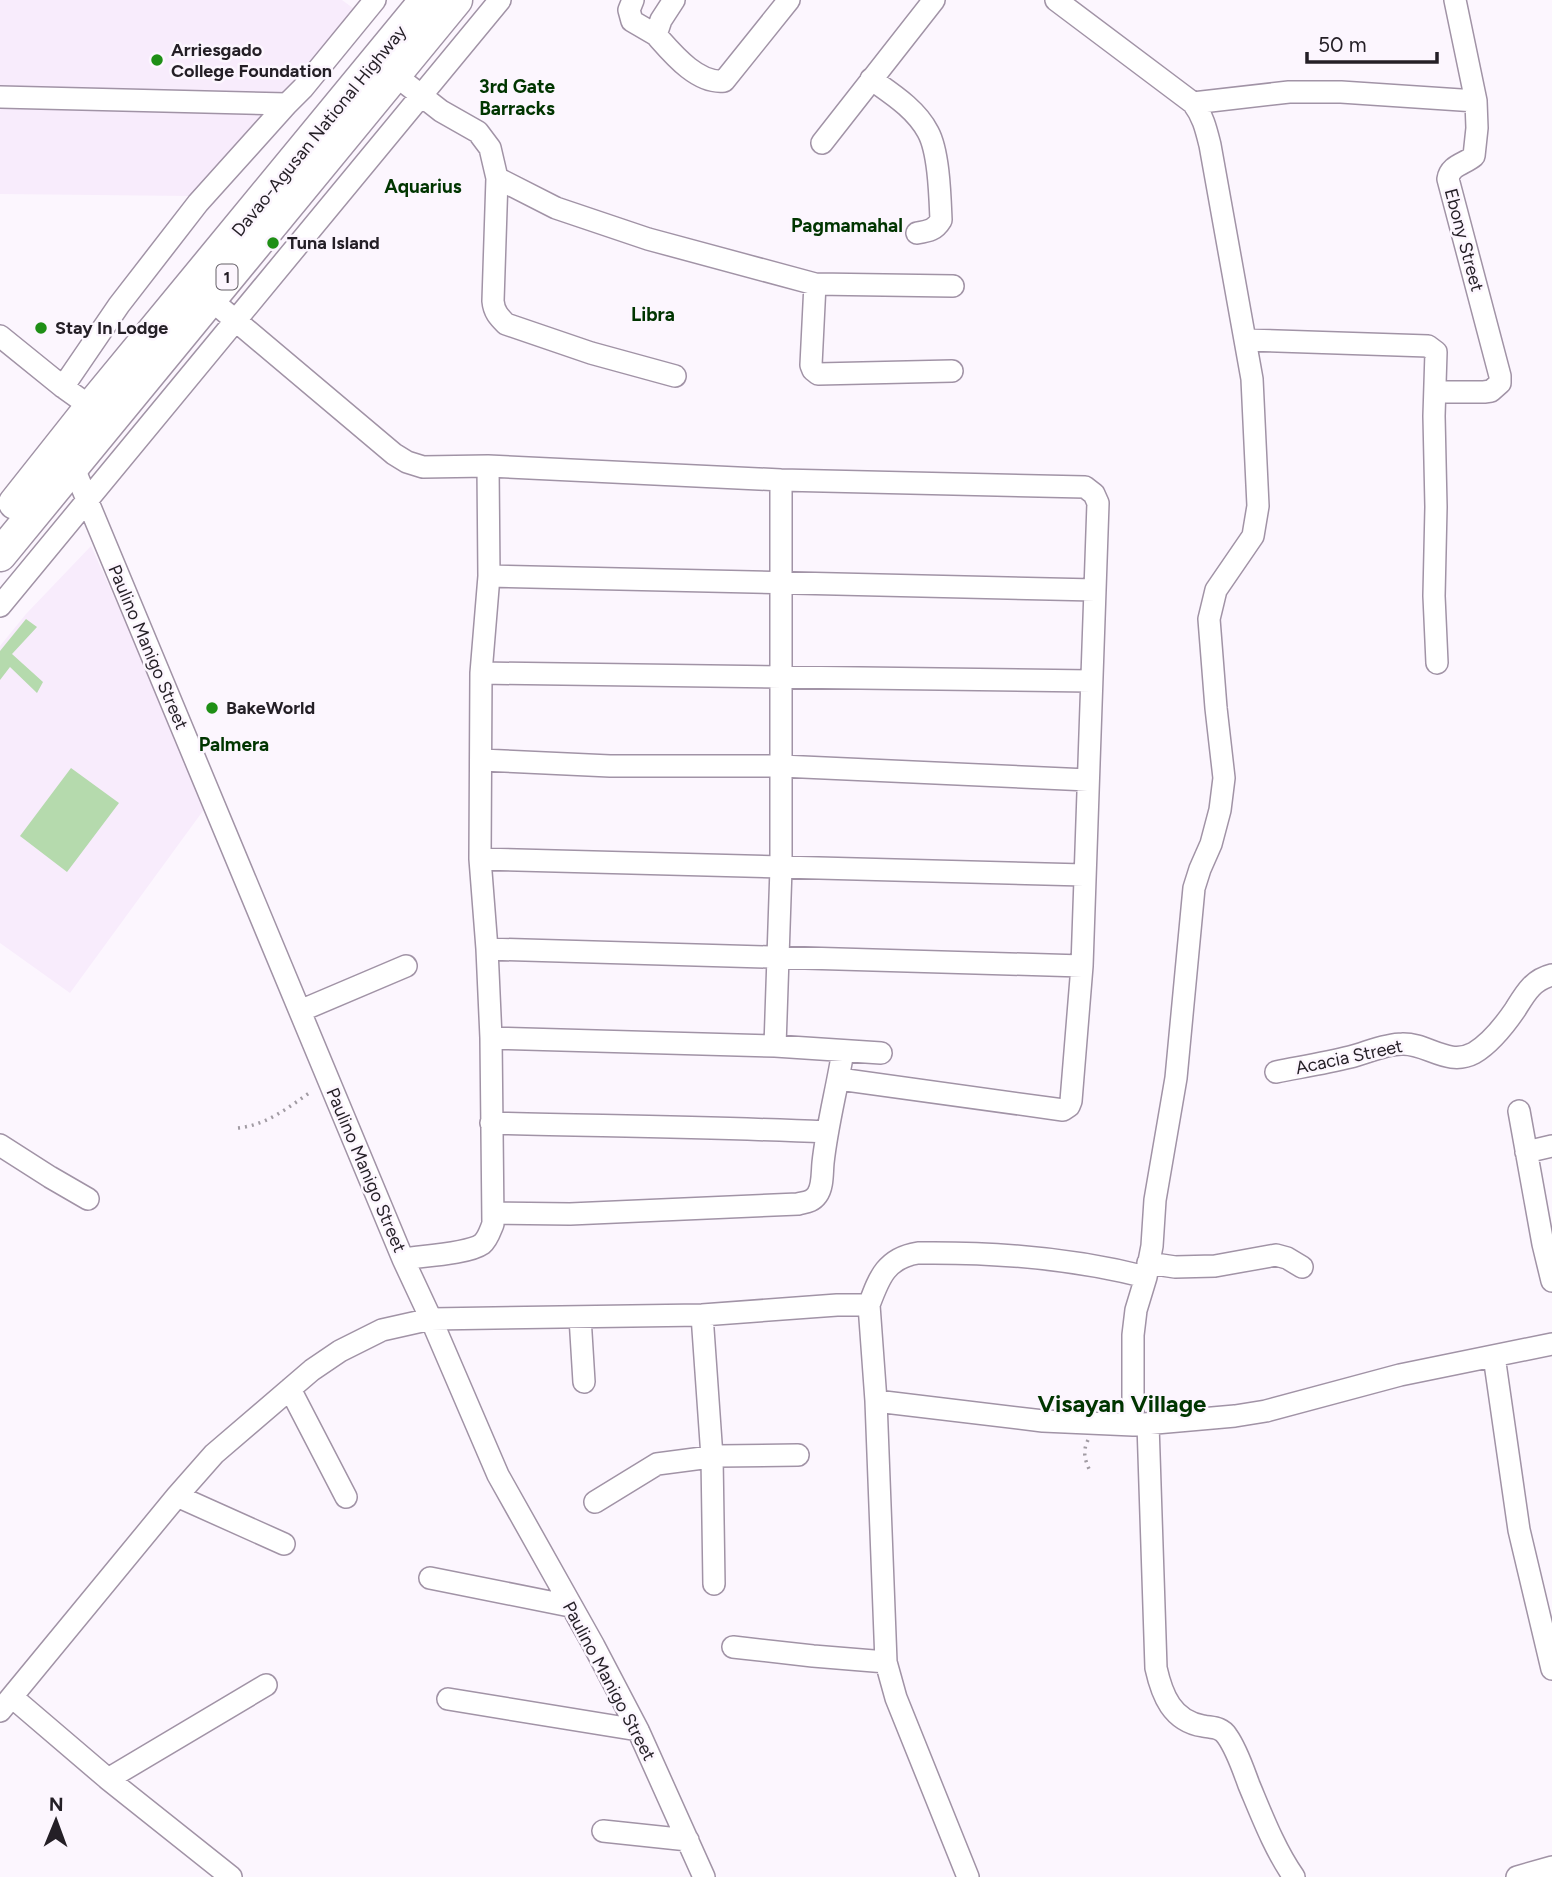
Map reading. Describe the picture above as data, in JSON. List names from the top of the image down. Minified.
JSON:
{"streets":{"highway":["Davao-Agusan National Highway","1"],"street":["Ebony Street","Paulino Manigo Street","Acacia Street"]},"crossings":[["Davao-Agusan National Highway","Paulino Manigo Street"]],"districts":["3rd Gate Barracks","Aquarius","Pagmamahal","Libra","Palmera","Visayan Village"],"places":["Arriesgado College Foundation","Tuna Island","Stay In Lodge","BakeWorld"],"scale_bar":"50 m","north":"top"}
